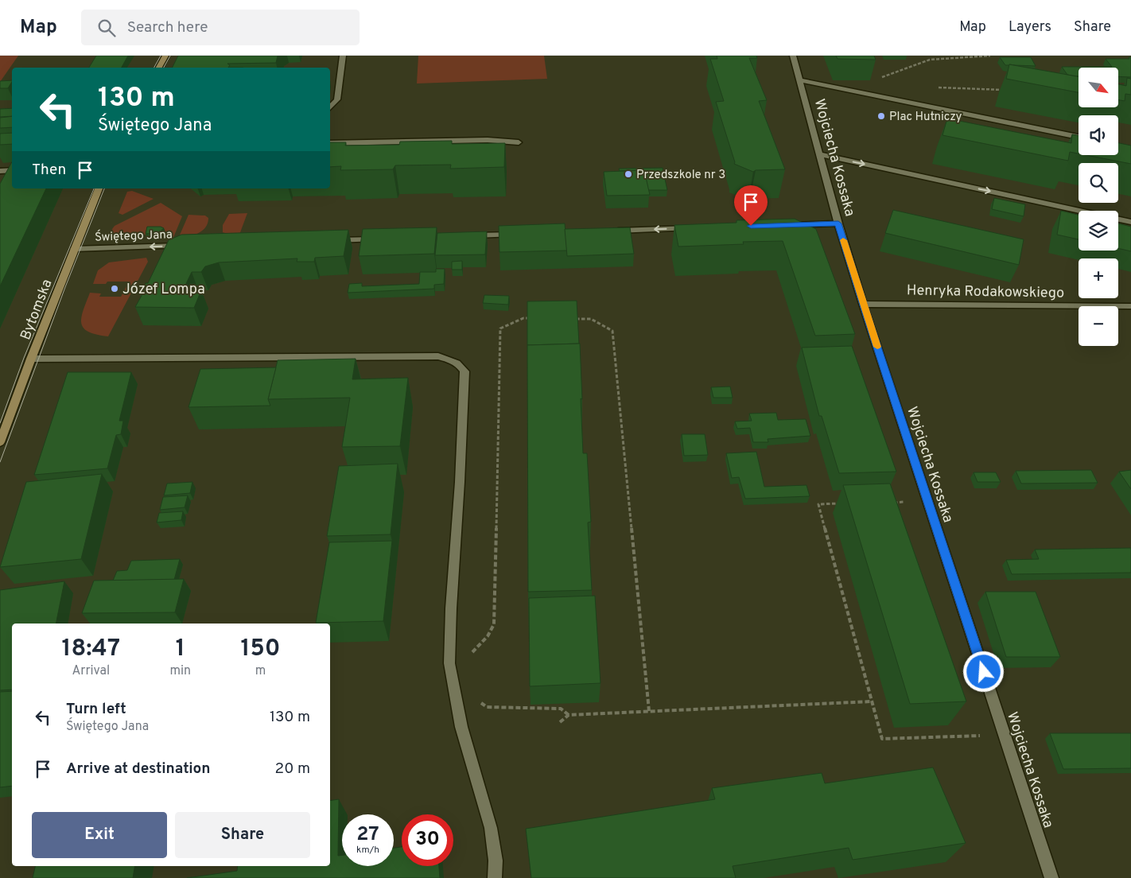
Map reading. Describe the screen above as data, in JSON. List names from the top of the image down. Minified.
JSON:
{"streets":{"street":["Wojciecha Kossaka","Świętego Jana","Henryka Rodakowskiego","Bytomska"]},"crossings":[["Wojciecha Kossaka","Henryka Rodakowskiego"],["Świętego Jana","Bytomska"]],"one_way":["Świętego Jana"],"places":["Plac Hutniczy","Przedszkole nr 3","Józef Lompa"],"north":"bottom right","page":{"header":"Map","search":"Search here","nav":["Map","Layers","Share"],"map_buttons":["+","−"],"turn":["130 m","Świętego Jana"],"then":"Then","eta":["18:47","Arrival","1","min","150","m"],"list":[{"name":"Turn left","note":"Świętego Jana","value":"130 m"},{"name":"Arrive at destination","value":"20 m"}],"buttons":["Exit","Share"],"speed":"27 km/h","limit":"30"}}
